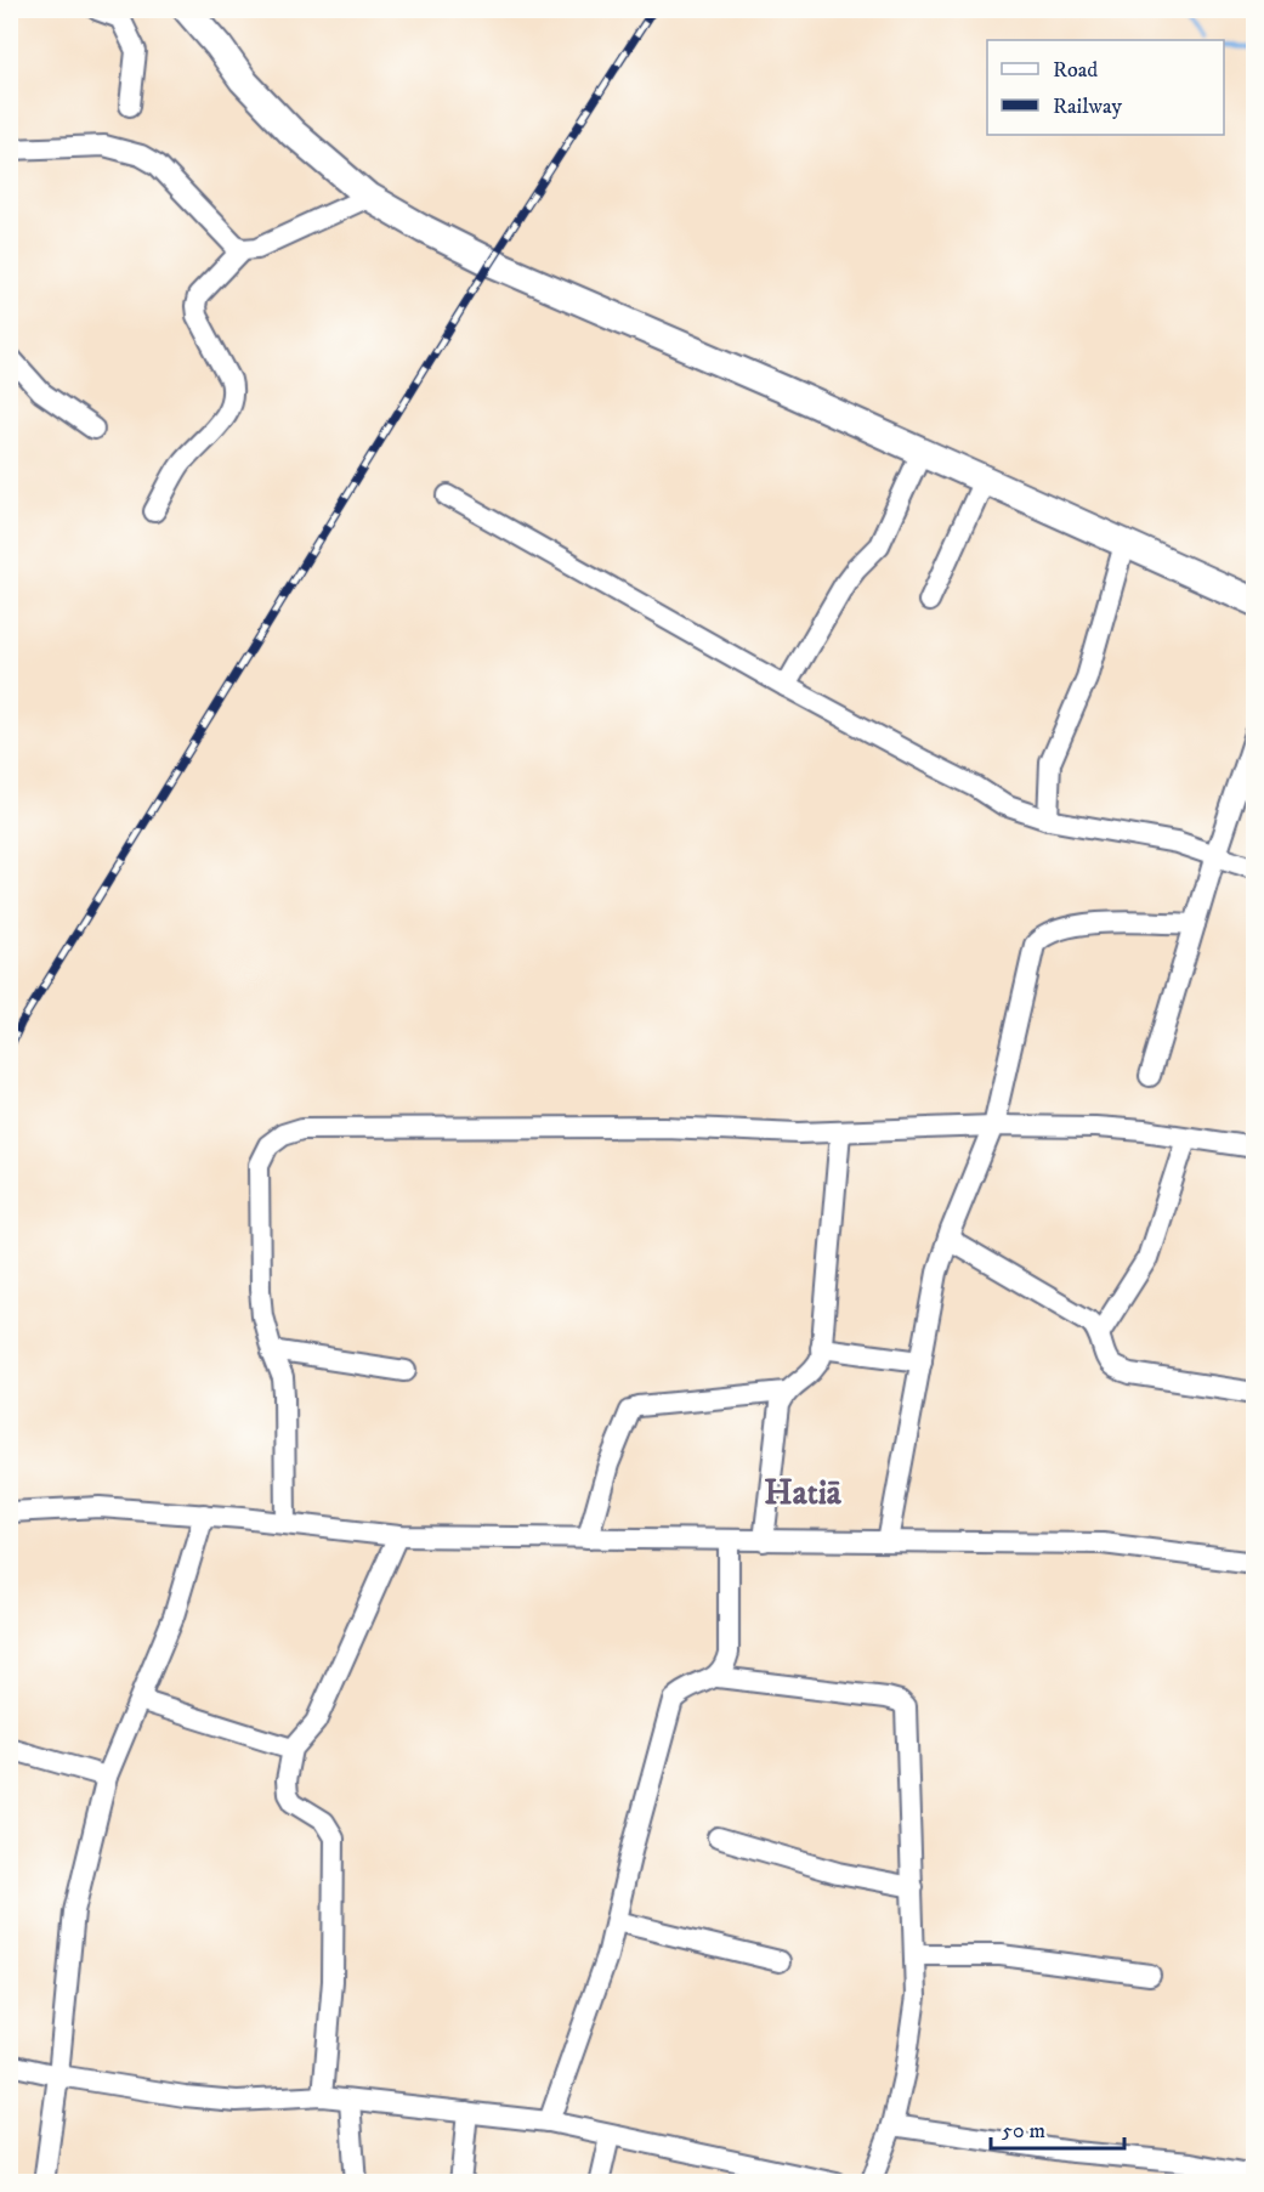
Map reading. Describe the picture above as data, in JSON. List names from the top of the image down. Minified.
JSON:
{"districts":["Hatiā"],"legend":["Road","Railway"],"scale_bar":"50 m"}
